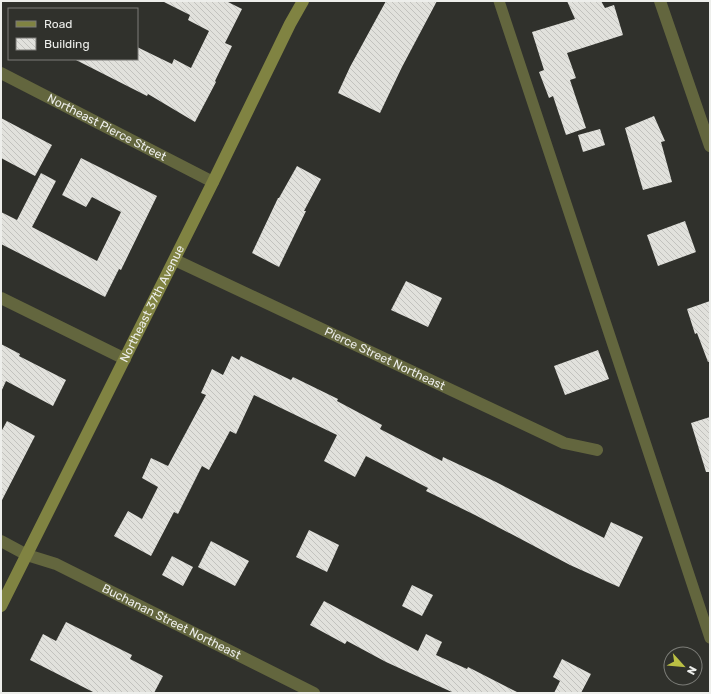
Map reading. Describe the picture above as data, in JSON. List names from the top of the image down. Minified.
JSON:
{"streets":{"street":["Northeast Pierce Street","Northeast 37th Avenue","Pierce Street Northeast","Buchanan Street Northeast"]},"crossings":[["Northeast Pierce Street","Northeast 37th Avenue"],["Northeast 37th Avenue","Pierce Street Northeast"],["Northeast 37th Avenue","Buchanan Street Northeast"]],"legend":["Road","Building"],"north":"bottom right"}
